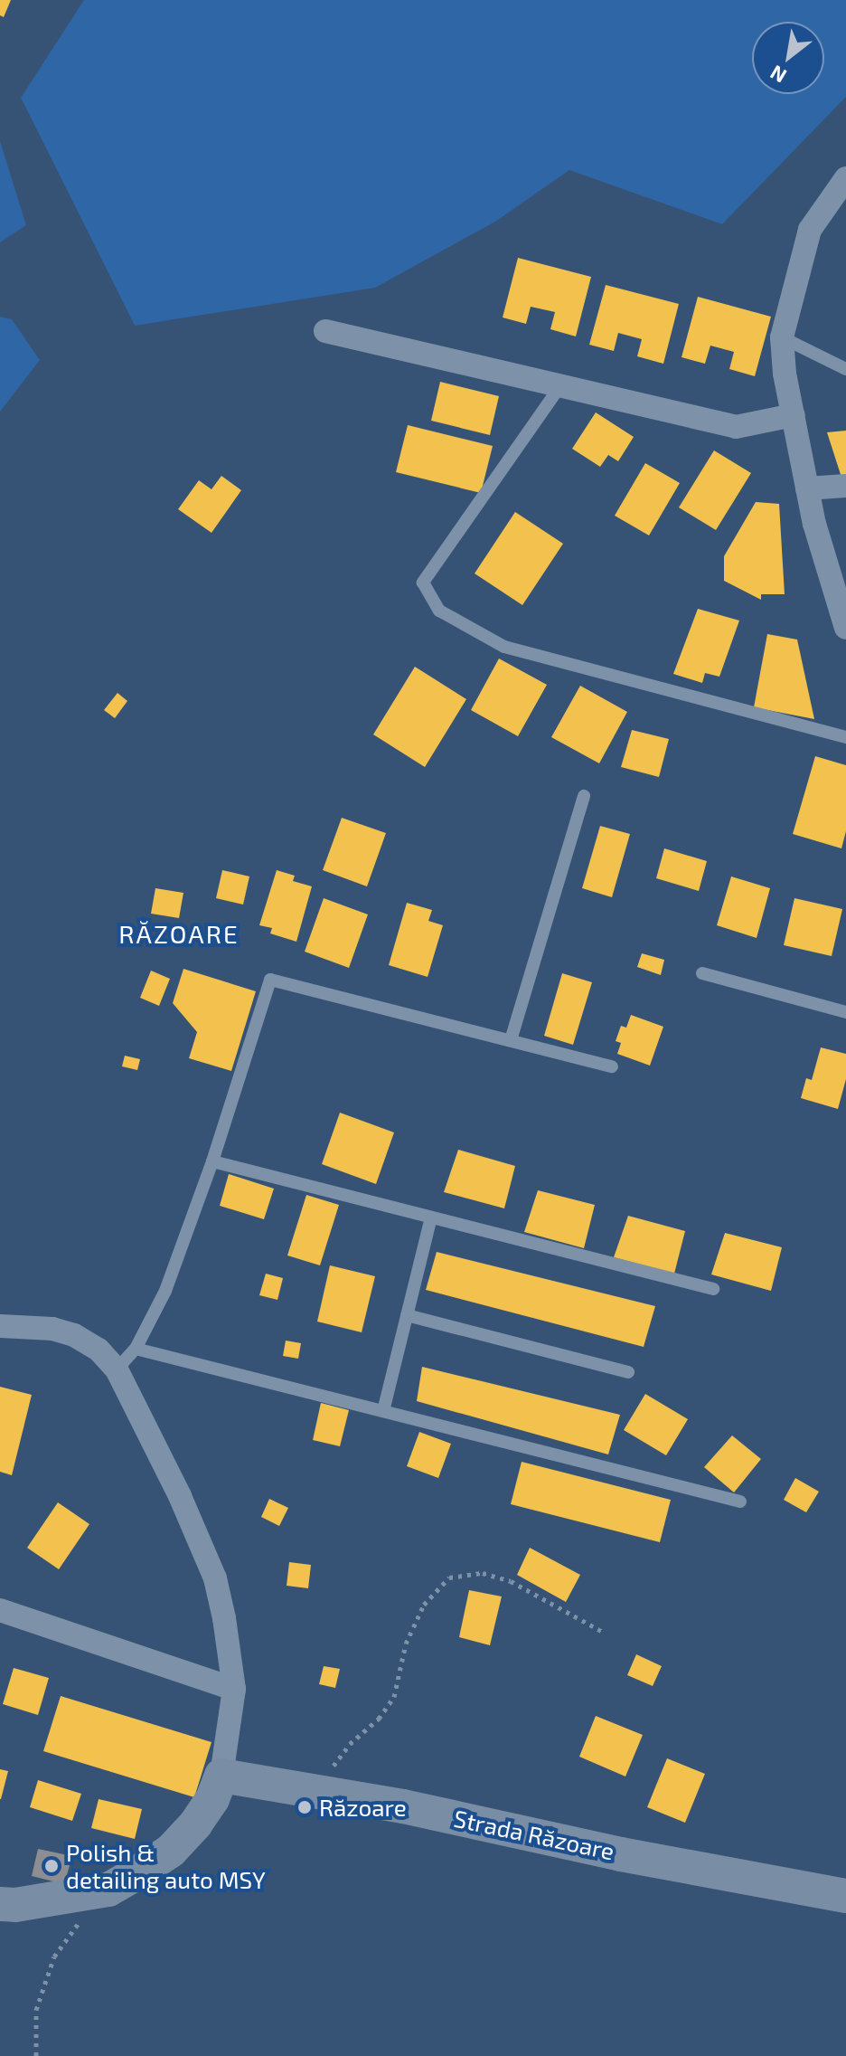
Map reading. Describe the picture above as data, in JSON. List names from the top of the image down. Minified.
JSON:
{"streets":{"street":["Strada Răzoare"]},"districts":["RĂZOARE"],"places":["Răzoare","Polish & detailing auto MSY"],"north":"bottom left"}
